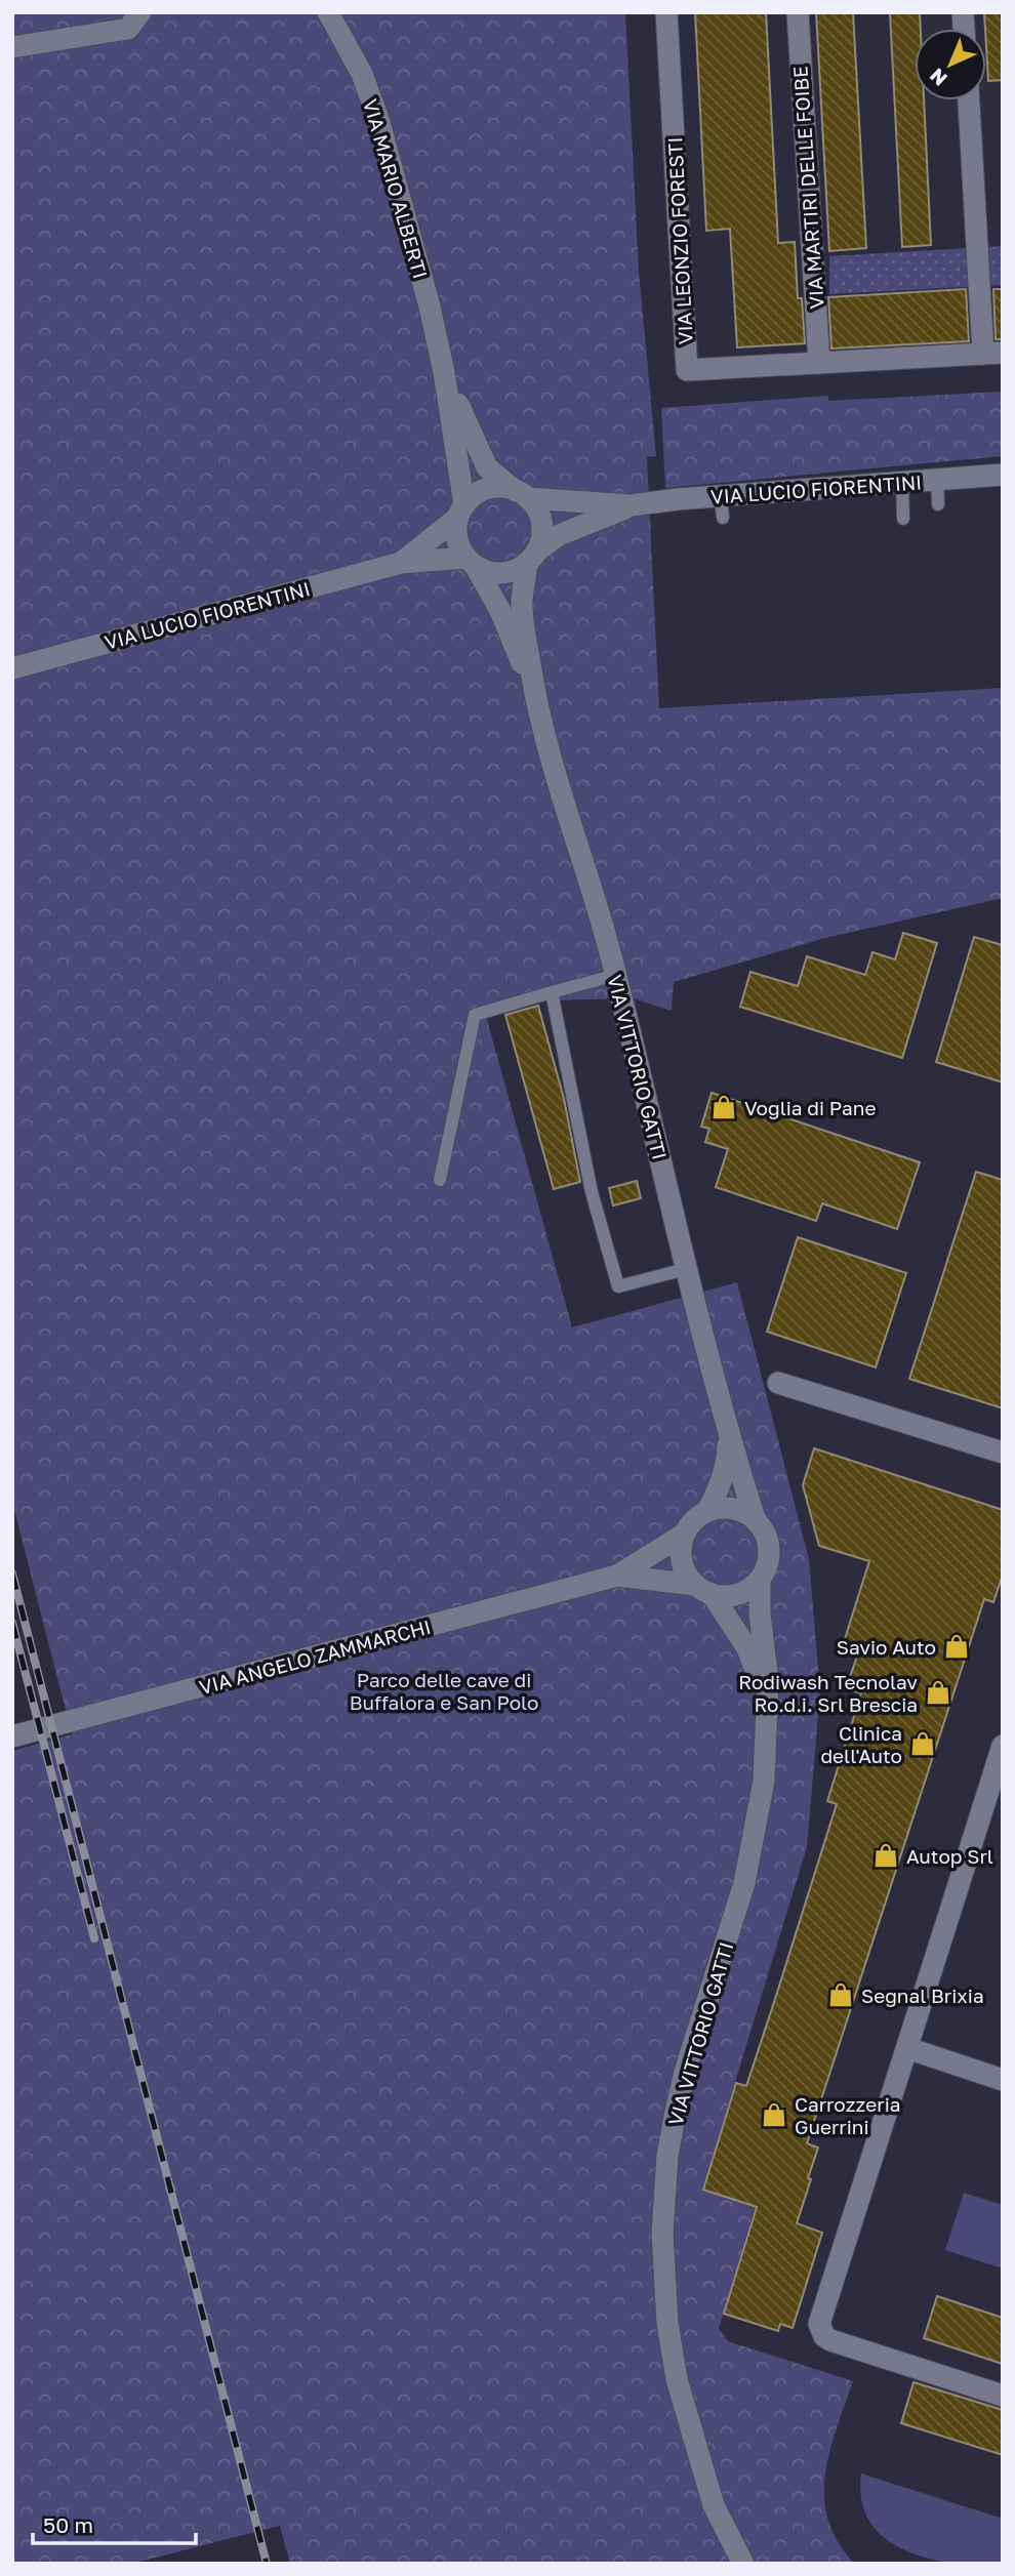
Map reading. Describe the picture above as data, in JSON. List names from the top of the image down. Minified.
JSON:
{"streets":{"street":["VIA MARTIRI DELLE FOIBE","VIA MARIO ALBERTI","VIA LEONZIO FORESTI","VIA LUCIO FIORENTINI","VIA VITTORIO GATTI","VIA ANGELO ZAMMARCHI"]},"crossings":[["VIA MARTIRI DELLE FOIBE","VIA LEONZIO FORESTI"],["VIA MARIO ALBERTI","VIA LUCIO FIORENTINI"],["VIA MARIO ALBERTI","VIA VITTORIO GATTI"],["VIA LUCIO FIORENTINI","VIA VITTORIO GATTI"],["VIA VITTORIO GATTI","VIA ANGELO ZAMMARCHI"]],"parks":["Parco delle cave di Buffalora e San Polo"],"places":{"shop":["Voglia di Pane","Savio Auto","Rodiwash Tecnolav Ro.d.i. Srl Brescia","Clinica dell'Auto","Autop Srl","Segnal Brixia","Carrozzeria Guerrini"]},"scale_bar":"50 m","north":"bottom left"}
